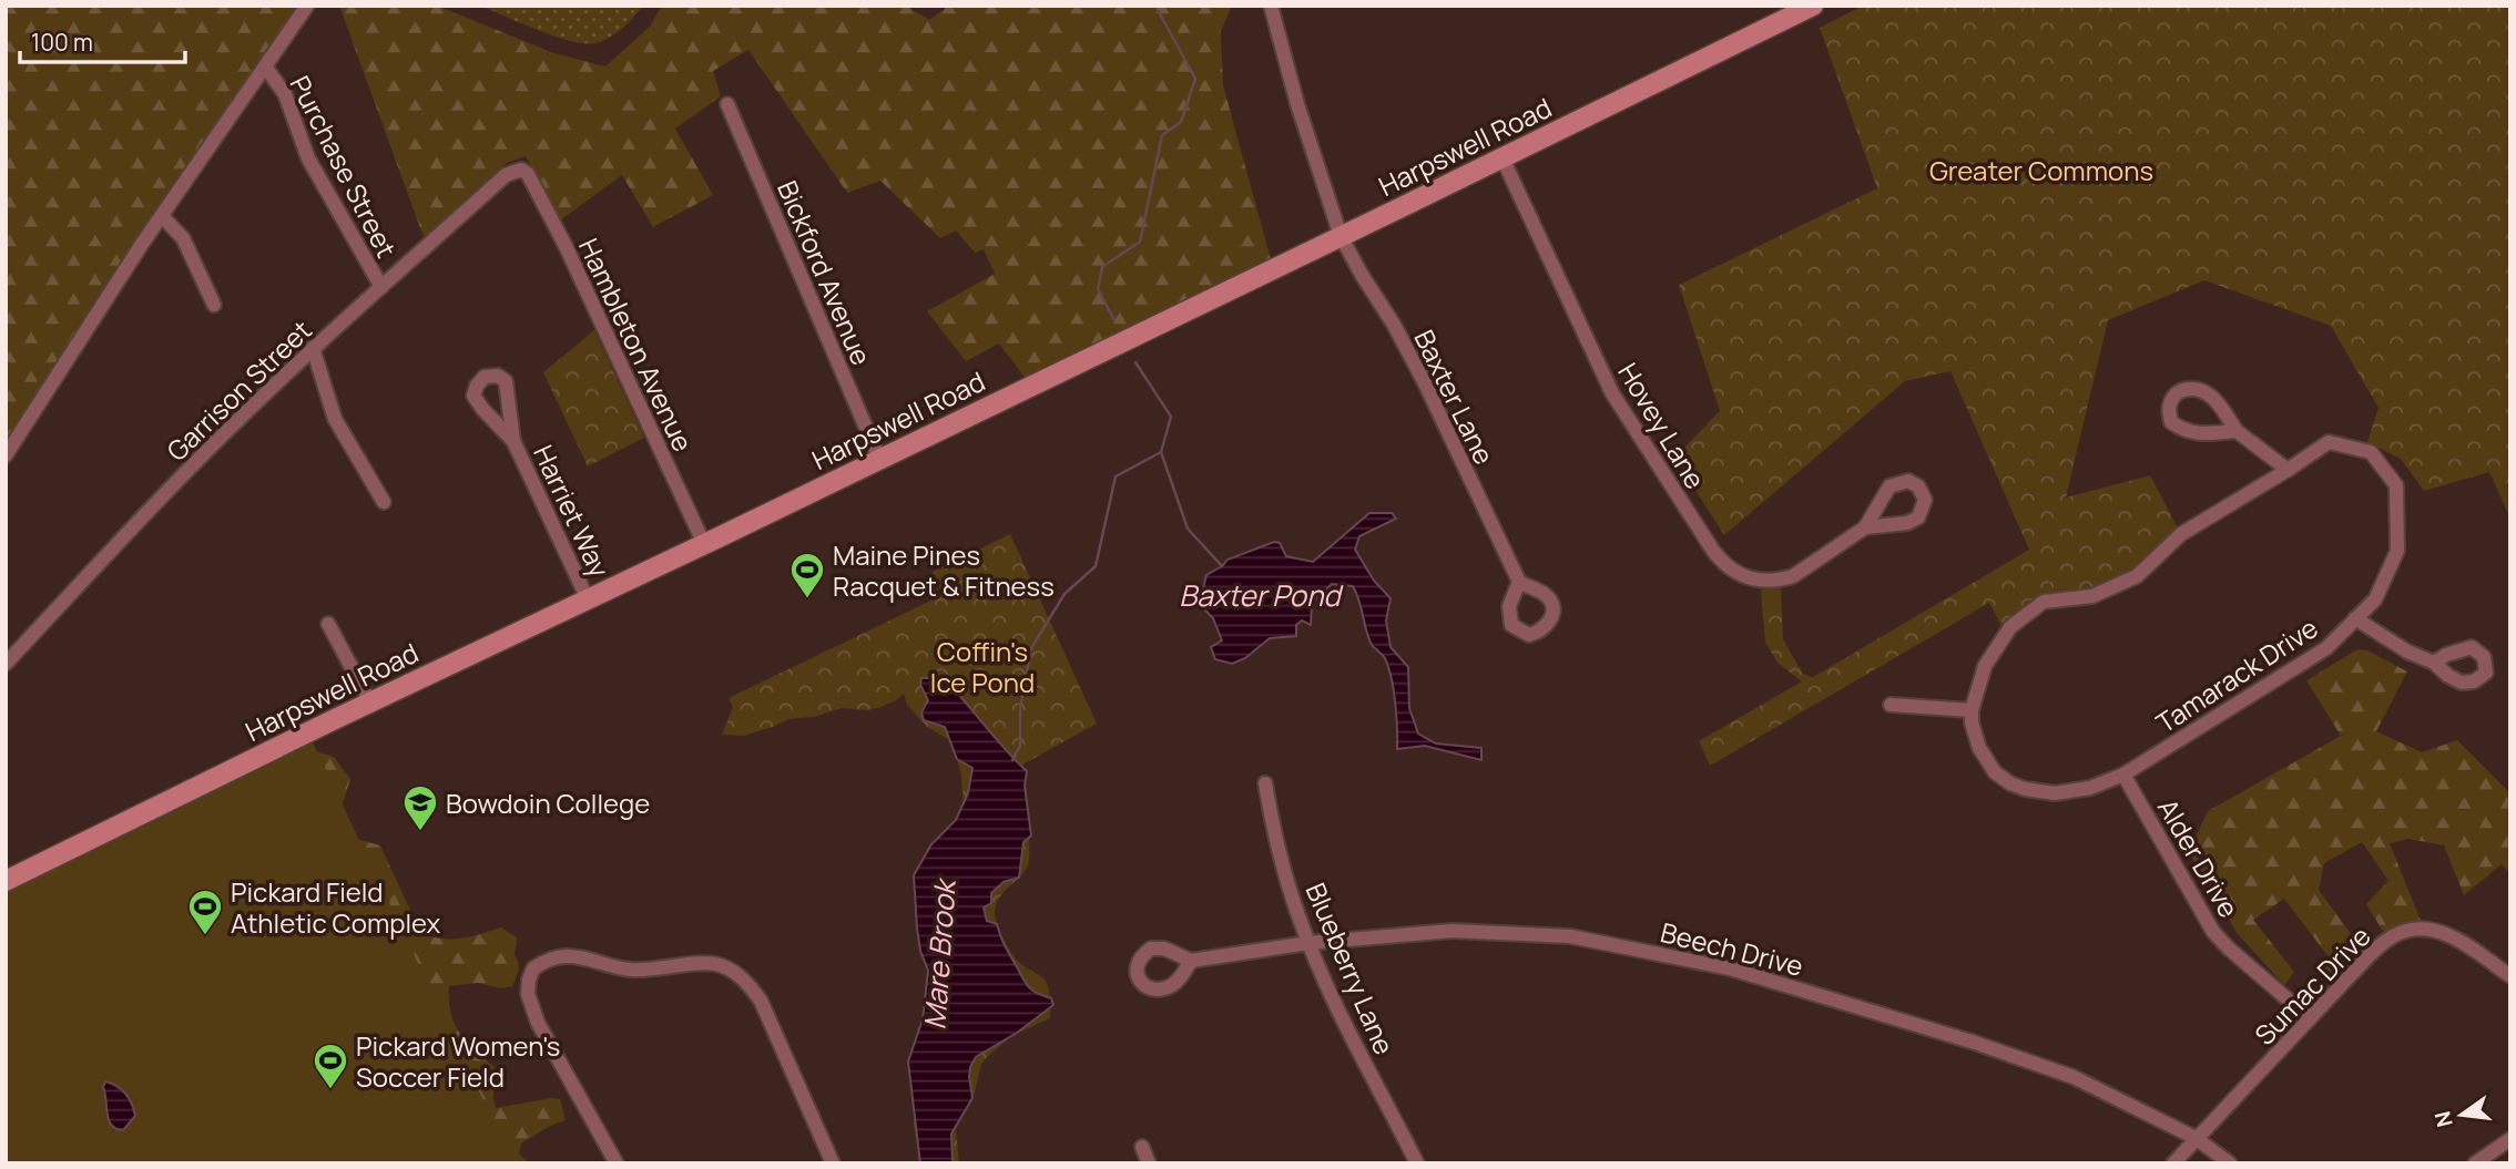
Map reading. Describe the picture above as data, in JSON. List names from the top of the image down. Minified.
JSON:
{"streets":{"main road":["Harpswell Road"],"street":["Purchase Street","Bickford Avenue","Hambleton Avenue","Garrison Street","Baxter Lane","Hovey Lane","Harriet Way","Tamarack Drive","Alder Drive","Beech Drive","Blueberry Lane","Sumac Drive"]},"crossings":[["Harpswell Road","Bickford Avenue"],["Harpswell Road","Hambleton Avenue"],["Harpswell Road","Baxter Lane"],["Harpswell Road","Hovey Lane"],["Harpswell Road","Harriet Way"],["Purchase Street","Garrison Street"],["Hambleton Avenue","Garrison Street"],["Tamarack Drive","Alder Drive"],["Alder Drive","Sumac Drive"],["Beech Drive","Blueberry Lane"],["Beech Drive","Sumac Drive"]],"water":["Baxter Pond","Mare Brook"],"parks":["Greater Commons","Coffin's Ice Pond"],"places":{"sports":["Maine Pines Racquet & Fitness","Pickard Field Athletic Complex","Pickard Women's Soccer Field"],"school or university":["Bowdoin College"]},"scale_bar":"100 m","north":"left"}
